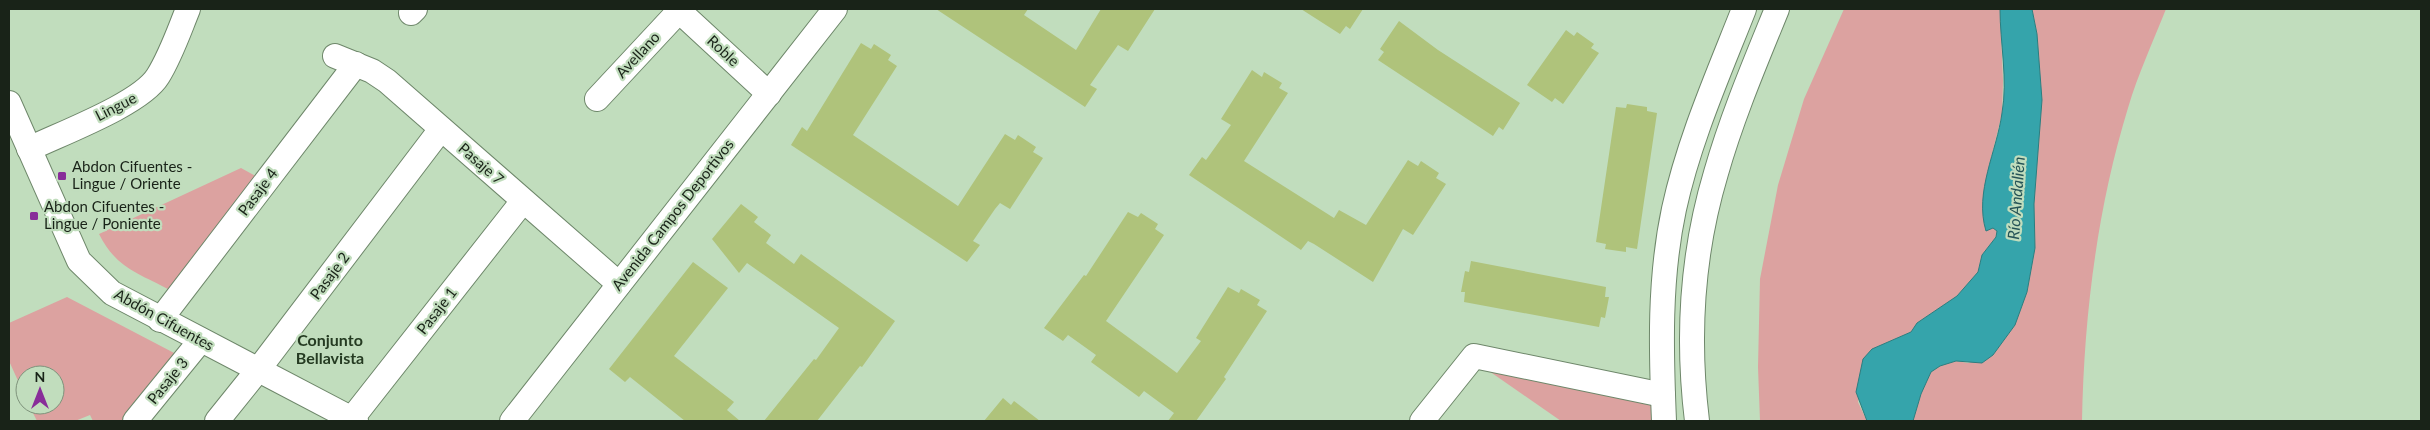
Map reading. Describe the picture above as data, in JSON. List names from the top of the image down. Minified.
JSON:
{"streets":{"street":["Roble","Avellano","Lingue","Pasaje 7","Pasaje 4","Avenida Campos Deportivos","Pasaje 2","Pasaje 1","Abdón Cifuentes","Pasaje 3"]},"crossings":[["Roble","Avellano"],["Roble","Avenida Campos Deportivos"],["Lingue","Abdón Cifuentes"],["Pasaje 7","Pasaje 4"],["Pasaje 7","Avenida Campos Deportivos"],["Pasaje 7","Pasaje 2"],["Pasaje 7","Pasaje 1"],["Pasaje 4","Abdón Cifuentes"],["Pasaje 2","Abdón Cifuentes"],["Pasaje 1","Abdón Cifuentes"],["Abdón Cifuentes","Pasaje 3"]],"districts":["Conjunto Bellavista"],"water":["Río Andalién"],"places":{"transit":["Abdon Cifuentes - Lingue / Oriente","Abdon Cifuentes - Lingue / Poniente"]},"north":"top"}
